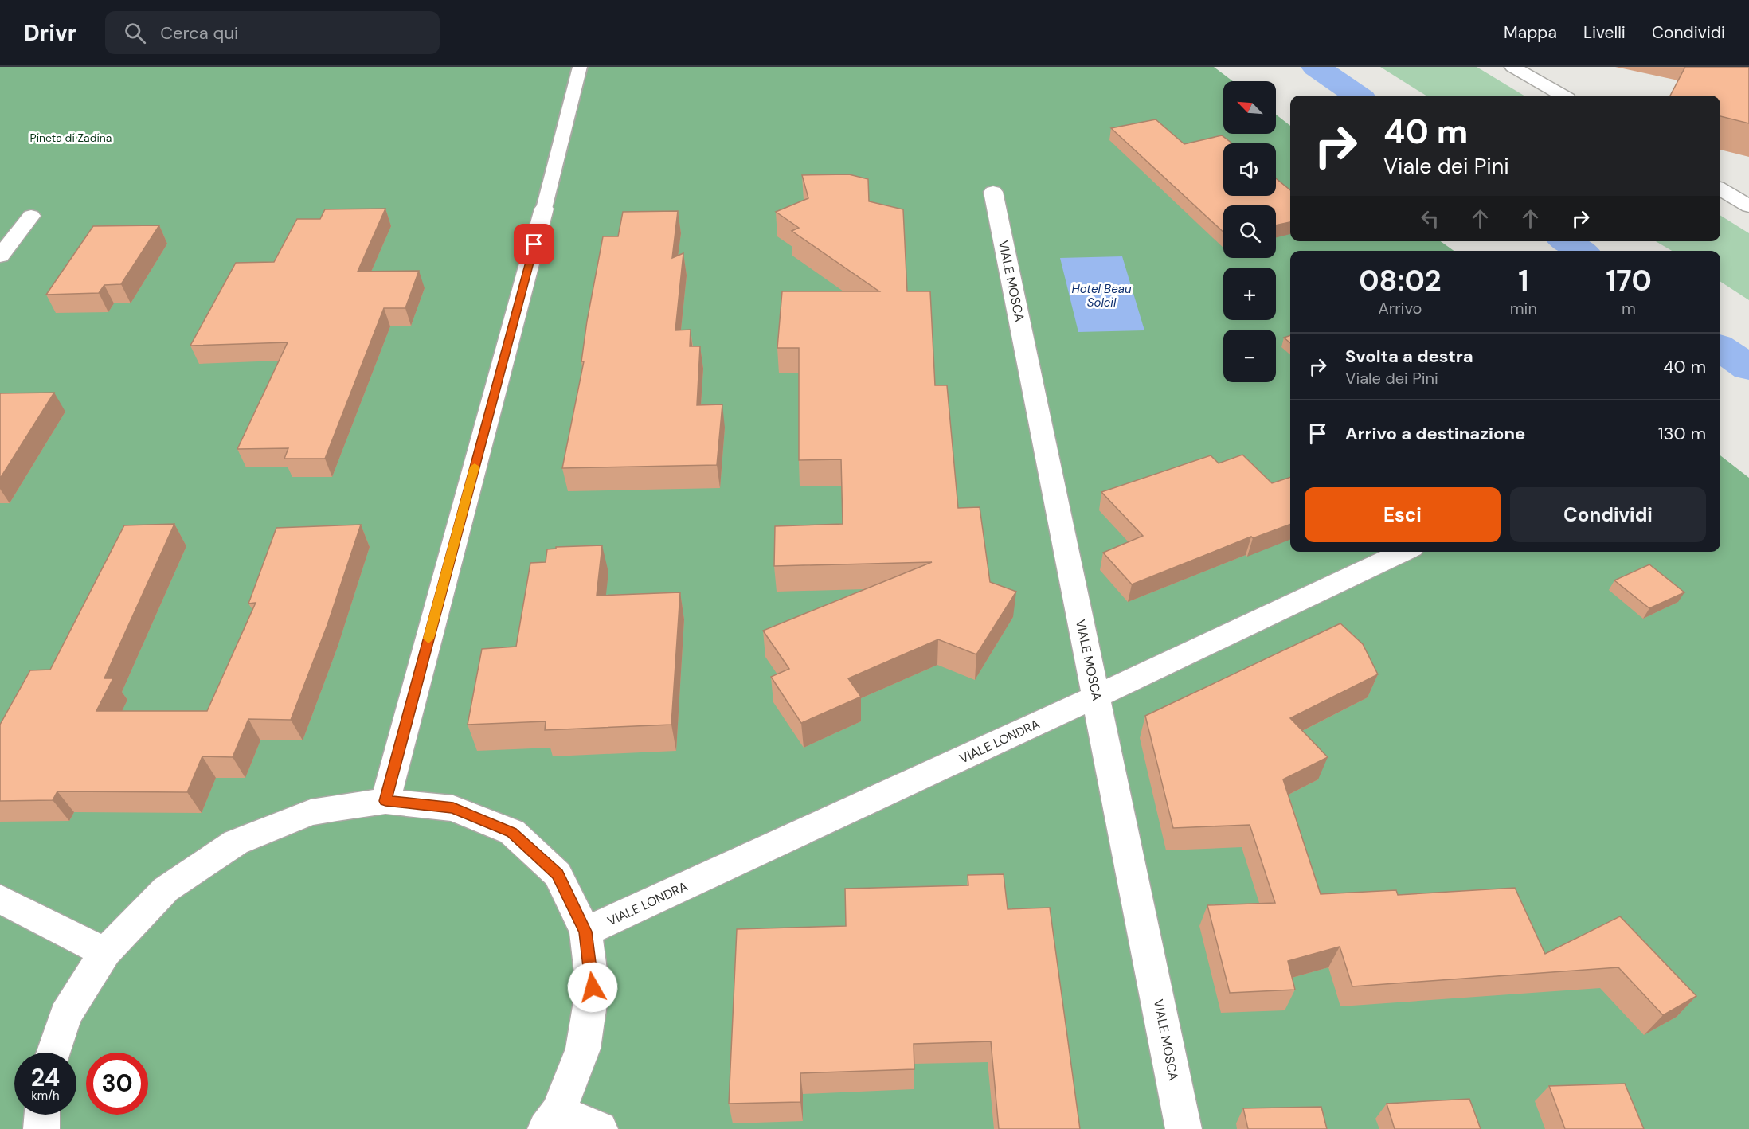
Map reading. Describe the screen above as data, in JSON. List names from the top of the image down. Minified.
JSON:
{"streets":{"street":["VIALE MOSCA","VIALE LONDRA"]},"crossings":[["VIALE MOSCA","VIALE LONDRA"]],"water":["Hotel Beau Soleil"],"parks":["Pineta di Zadina"],"north":"top left","page":{"header":"Drivr","search":"Cerca qui","nav":["Mappa","Livelli","Condividi"],"map_buttons":["+","−"],"turn":["40 m","Viale dei Pini"],"eta":["08:02","Arrivo","1","min","170","m"],"list":[{"name":"Svolta a destra","note":"Viale dei Pini","value":"40 m"},{"name":"Arrivo a destinazione","value":"130 m"}],"buttons":["Esci","Condividi"],"speed":"24 km/h","limit":"30"}}
